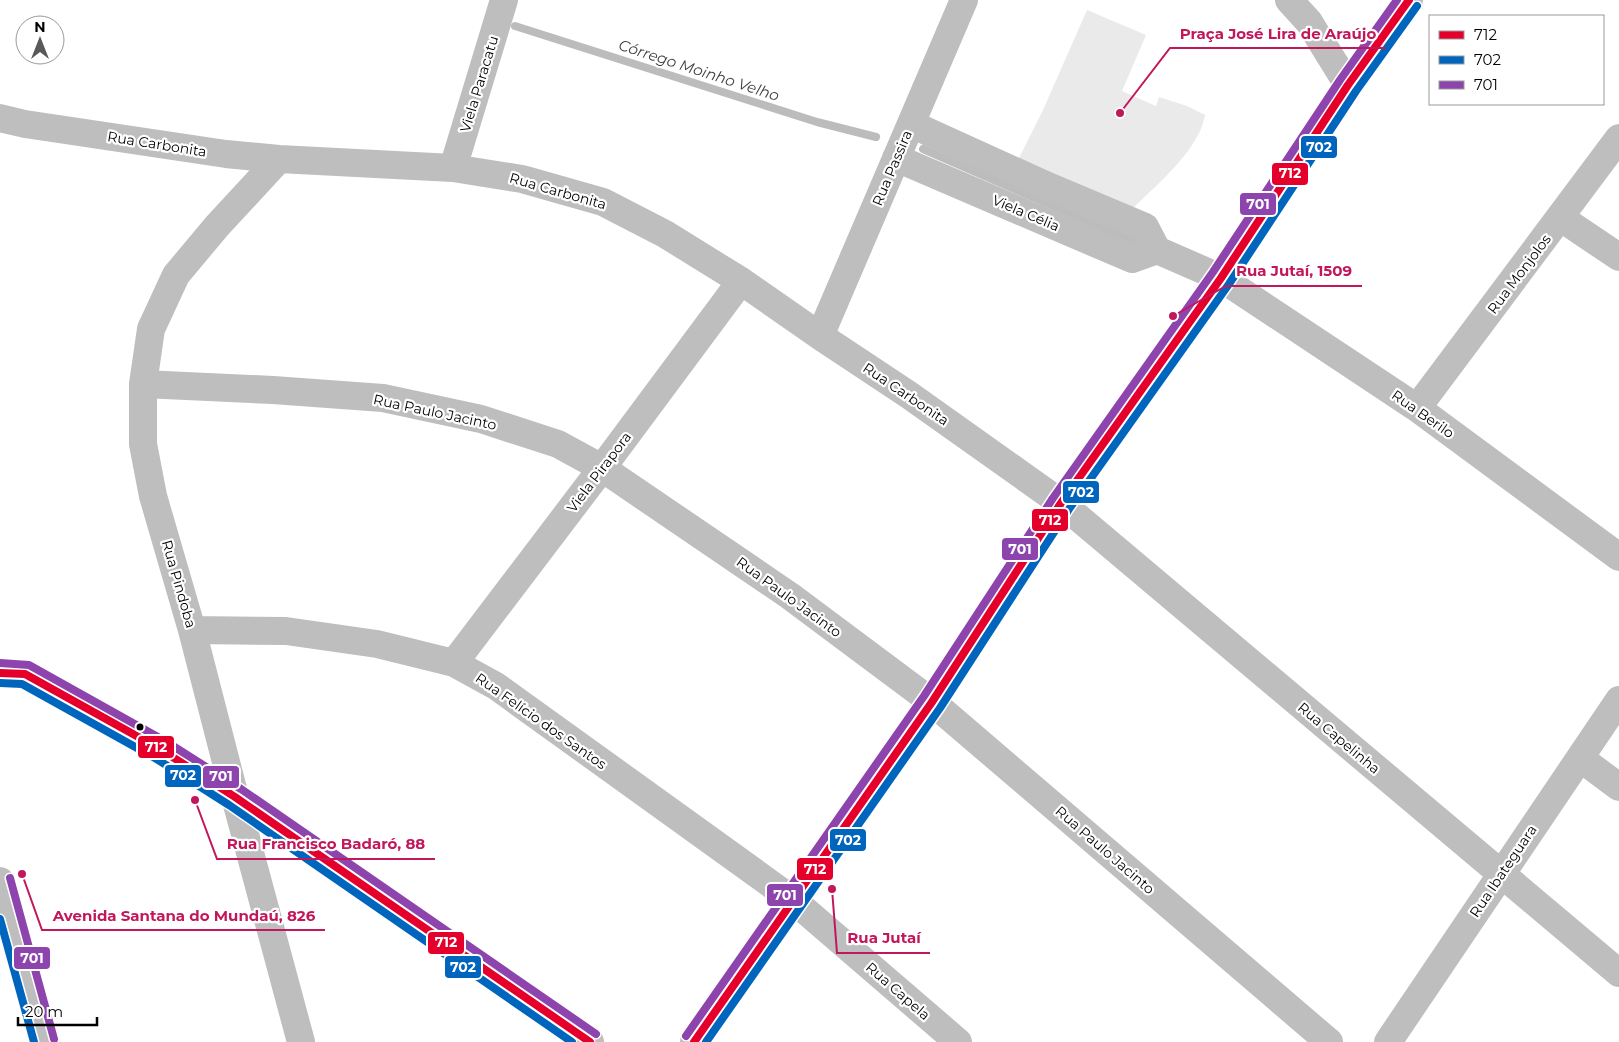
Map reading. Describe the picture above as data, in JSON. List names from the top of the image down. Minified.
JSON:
{"streets":{"street":["Viela Paracatu","Rua Carbonita","Rua Passira","Viela Célia","Rua Monjolos","Rua Paulo Jacinto","Rua Berilo","Viela Pirapora","Rua Pindoba","Rua Felício dos Santos","Rua Capelinha","Rua Ibateguara","Rua Capela"]},"crossings":[["Viela Paracatu","Rua Carbonita"],["Rua Carbonita","Rua Passira"],["Rua Carbonita","Viela Pirapora"],["Rua Carbonita","Rua Pindoba"],["Rua Carbonita","Rua Capelinha"],["Rua Passira","Viela Célia"],["Rua Monjolos","Rua Berilo"],["Rua Paulo Jacinto","Viela Pirapora"],["Rua Paulo Jacinto","Rua Pindoba"],["Viela Pirapora","Rua Felício dos Santos"],["Rua Pindoba","Rua Felício dos Santos"],["Rua Felício dos Santos","Rua Capela"],["Rua Capelinha","Rua Ibateguara"]],"water":["Córrego Moinho Velho"],"places":["Praça José Lira de Araújo","Rua Jutaí, 1509","Rua Francisco Badaró, 88","Avenida Santana do Mundaú, 826","Rua Jutaí"],"lines":["transit line 712","transit line 701","transit line 702"],"legend":["712","702","701"],"scale_bar":"20 m","north":"top"}
